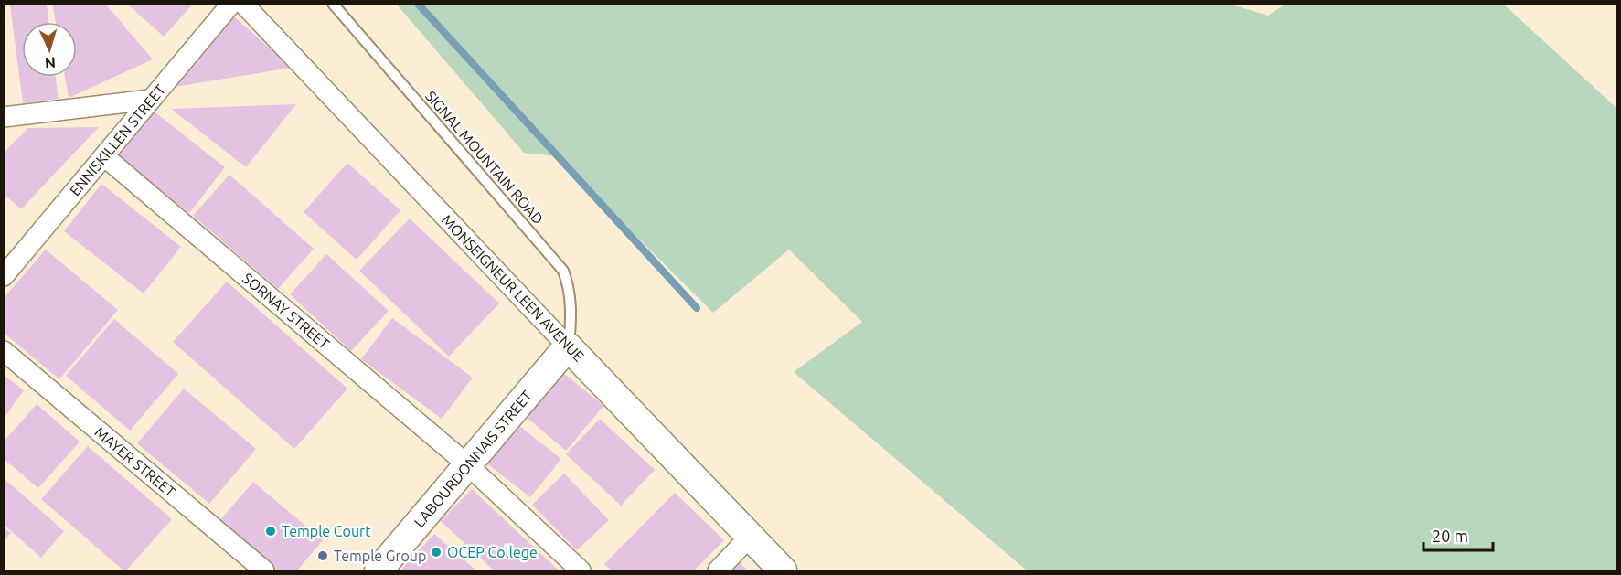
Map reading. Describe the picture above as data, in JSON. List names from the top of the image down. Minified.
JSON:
{"streets":{"main road":["MONSEIGNEUR LEEN AVENUE","LABOURDONNAIS STREET"],"street":["ENNISKILLEN STREET","SORNAY STREET","MAYER STREET"],"lane":["SIGNAL MOUNTAIN ROAD"]},"crossings":[["ENNISKILLEN STREET","SORNAY STREET"],["SIGNAL MOUNTAIN ROAD","MONSEIGNEUR LEEN AVENUE"],["SIGNAL MOUNTAIN ROAD","LABOURDONNAIS STREET"],["MONSEIGNEUR LEEN AVENUE","LABOURDONNAIS STREET"],["SORNAY STREET","LABOURDONNAIS STREET"]],"places":["Temple Court","OCEP College","Temple Group"],"scale_bar":"20 m","north":"bottom"}
